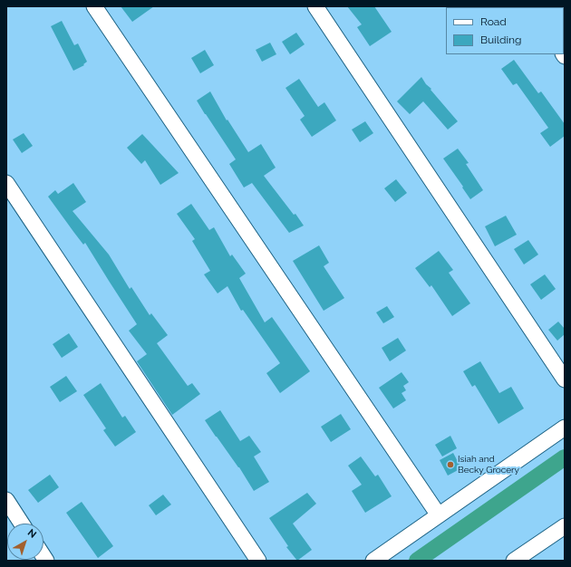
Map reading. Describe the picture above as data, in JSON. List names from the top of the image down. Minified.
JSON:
{"places":["Isiah and Becky Grocery"],"legend":["Road","Building"],"north":"top right"}
